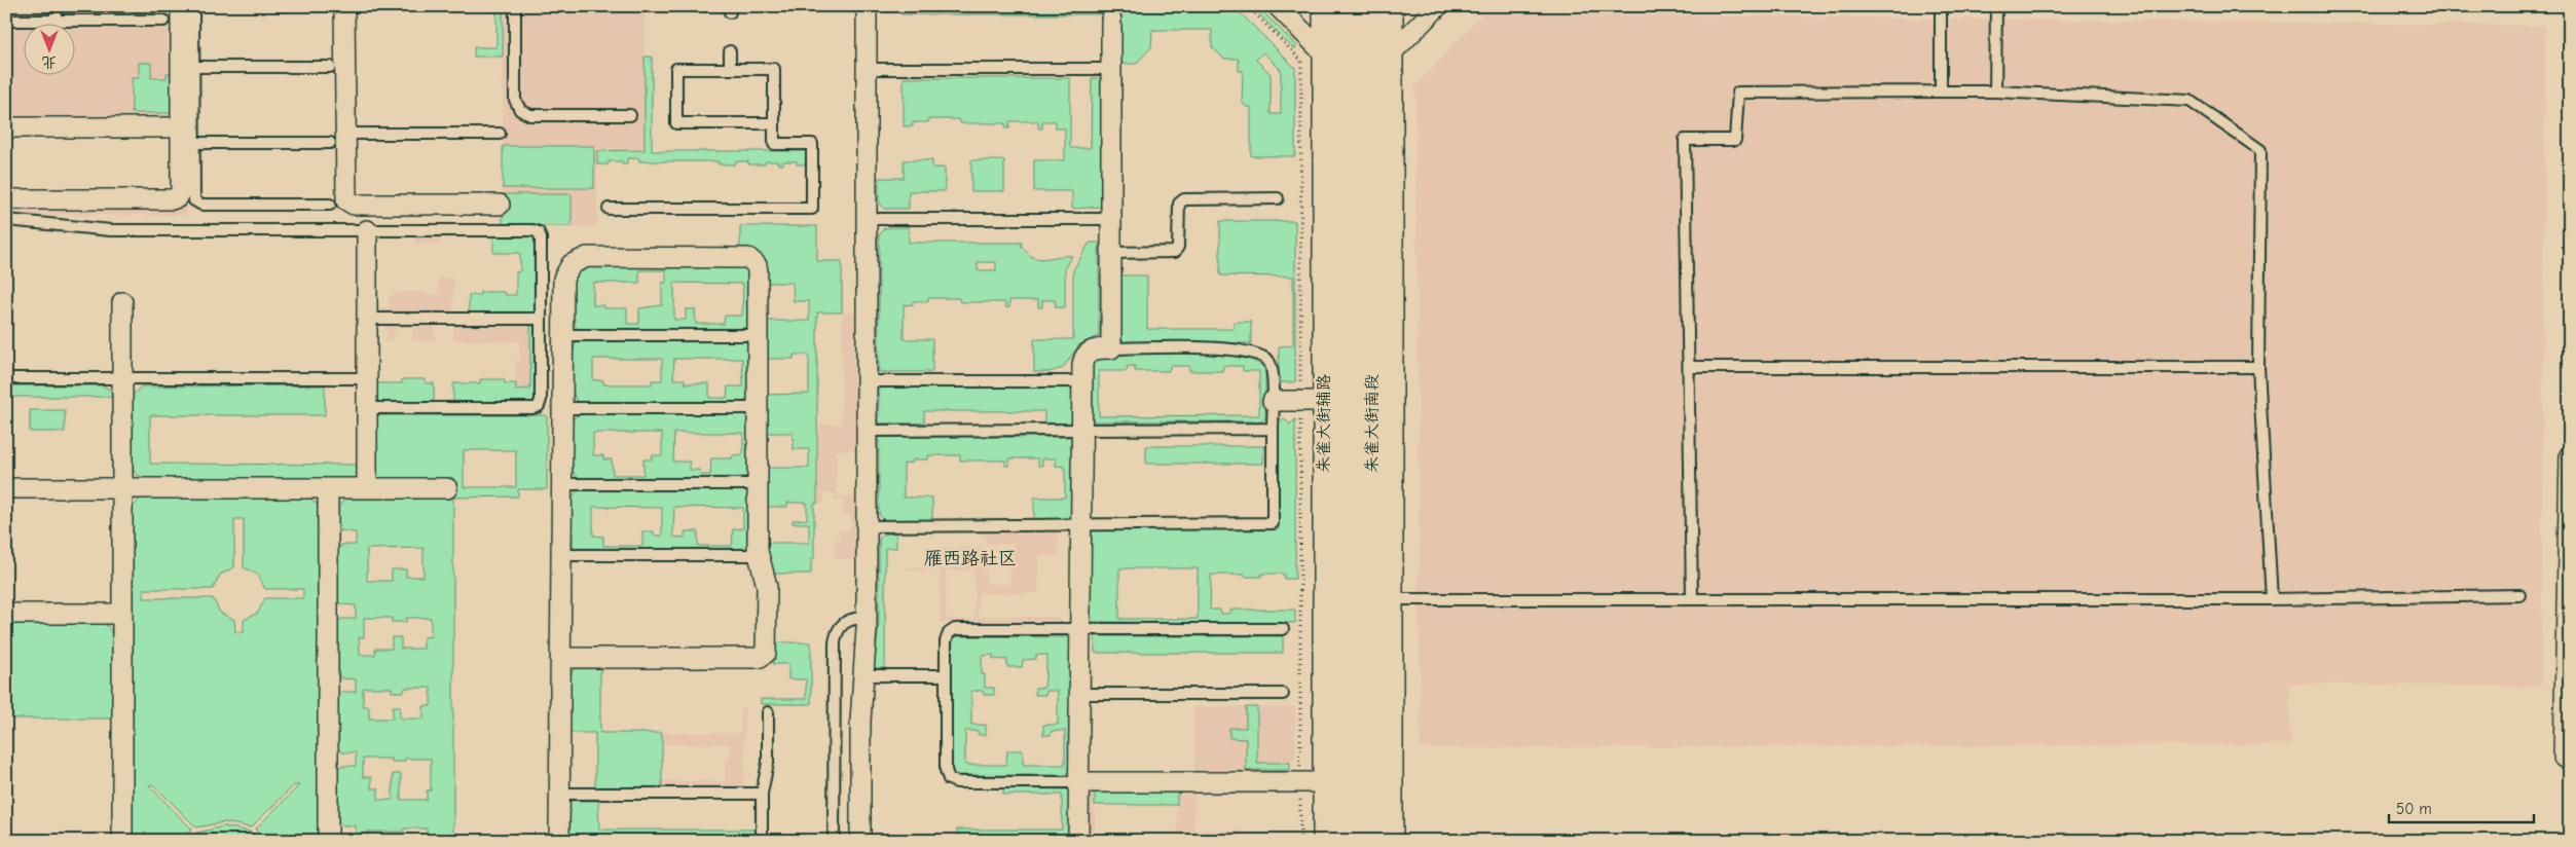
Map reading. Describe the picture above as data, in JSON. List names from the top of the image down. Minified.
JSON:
{"streets":{"main road":["朱雀大街南段"],"street":["朱雀大街辅路"]},"crossings":[["朱雀大街辅路","朱雀大街南段"]],"districts":["雁西路社区"],"scale_bar":"50 m","north":"bottom"}
